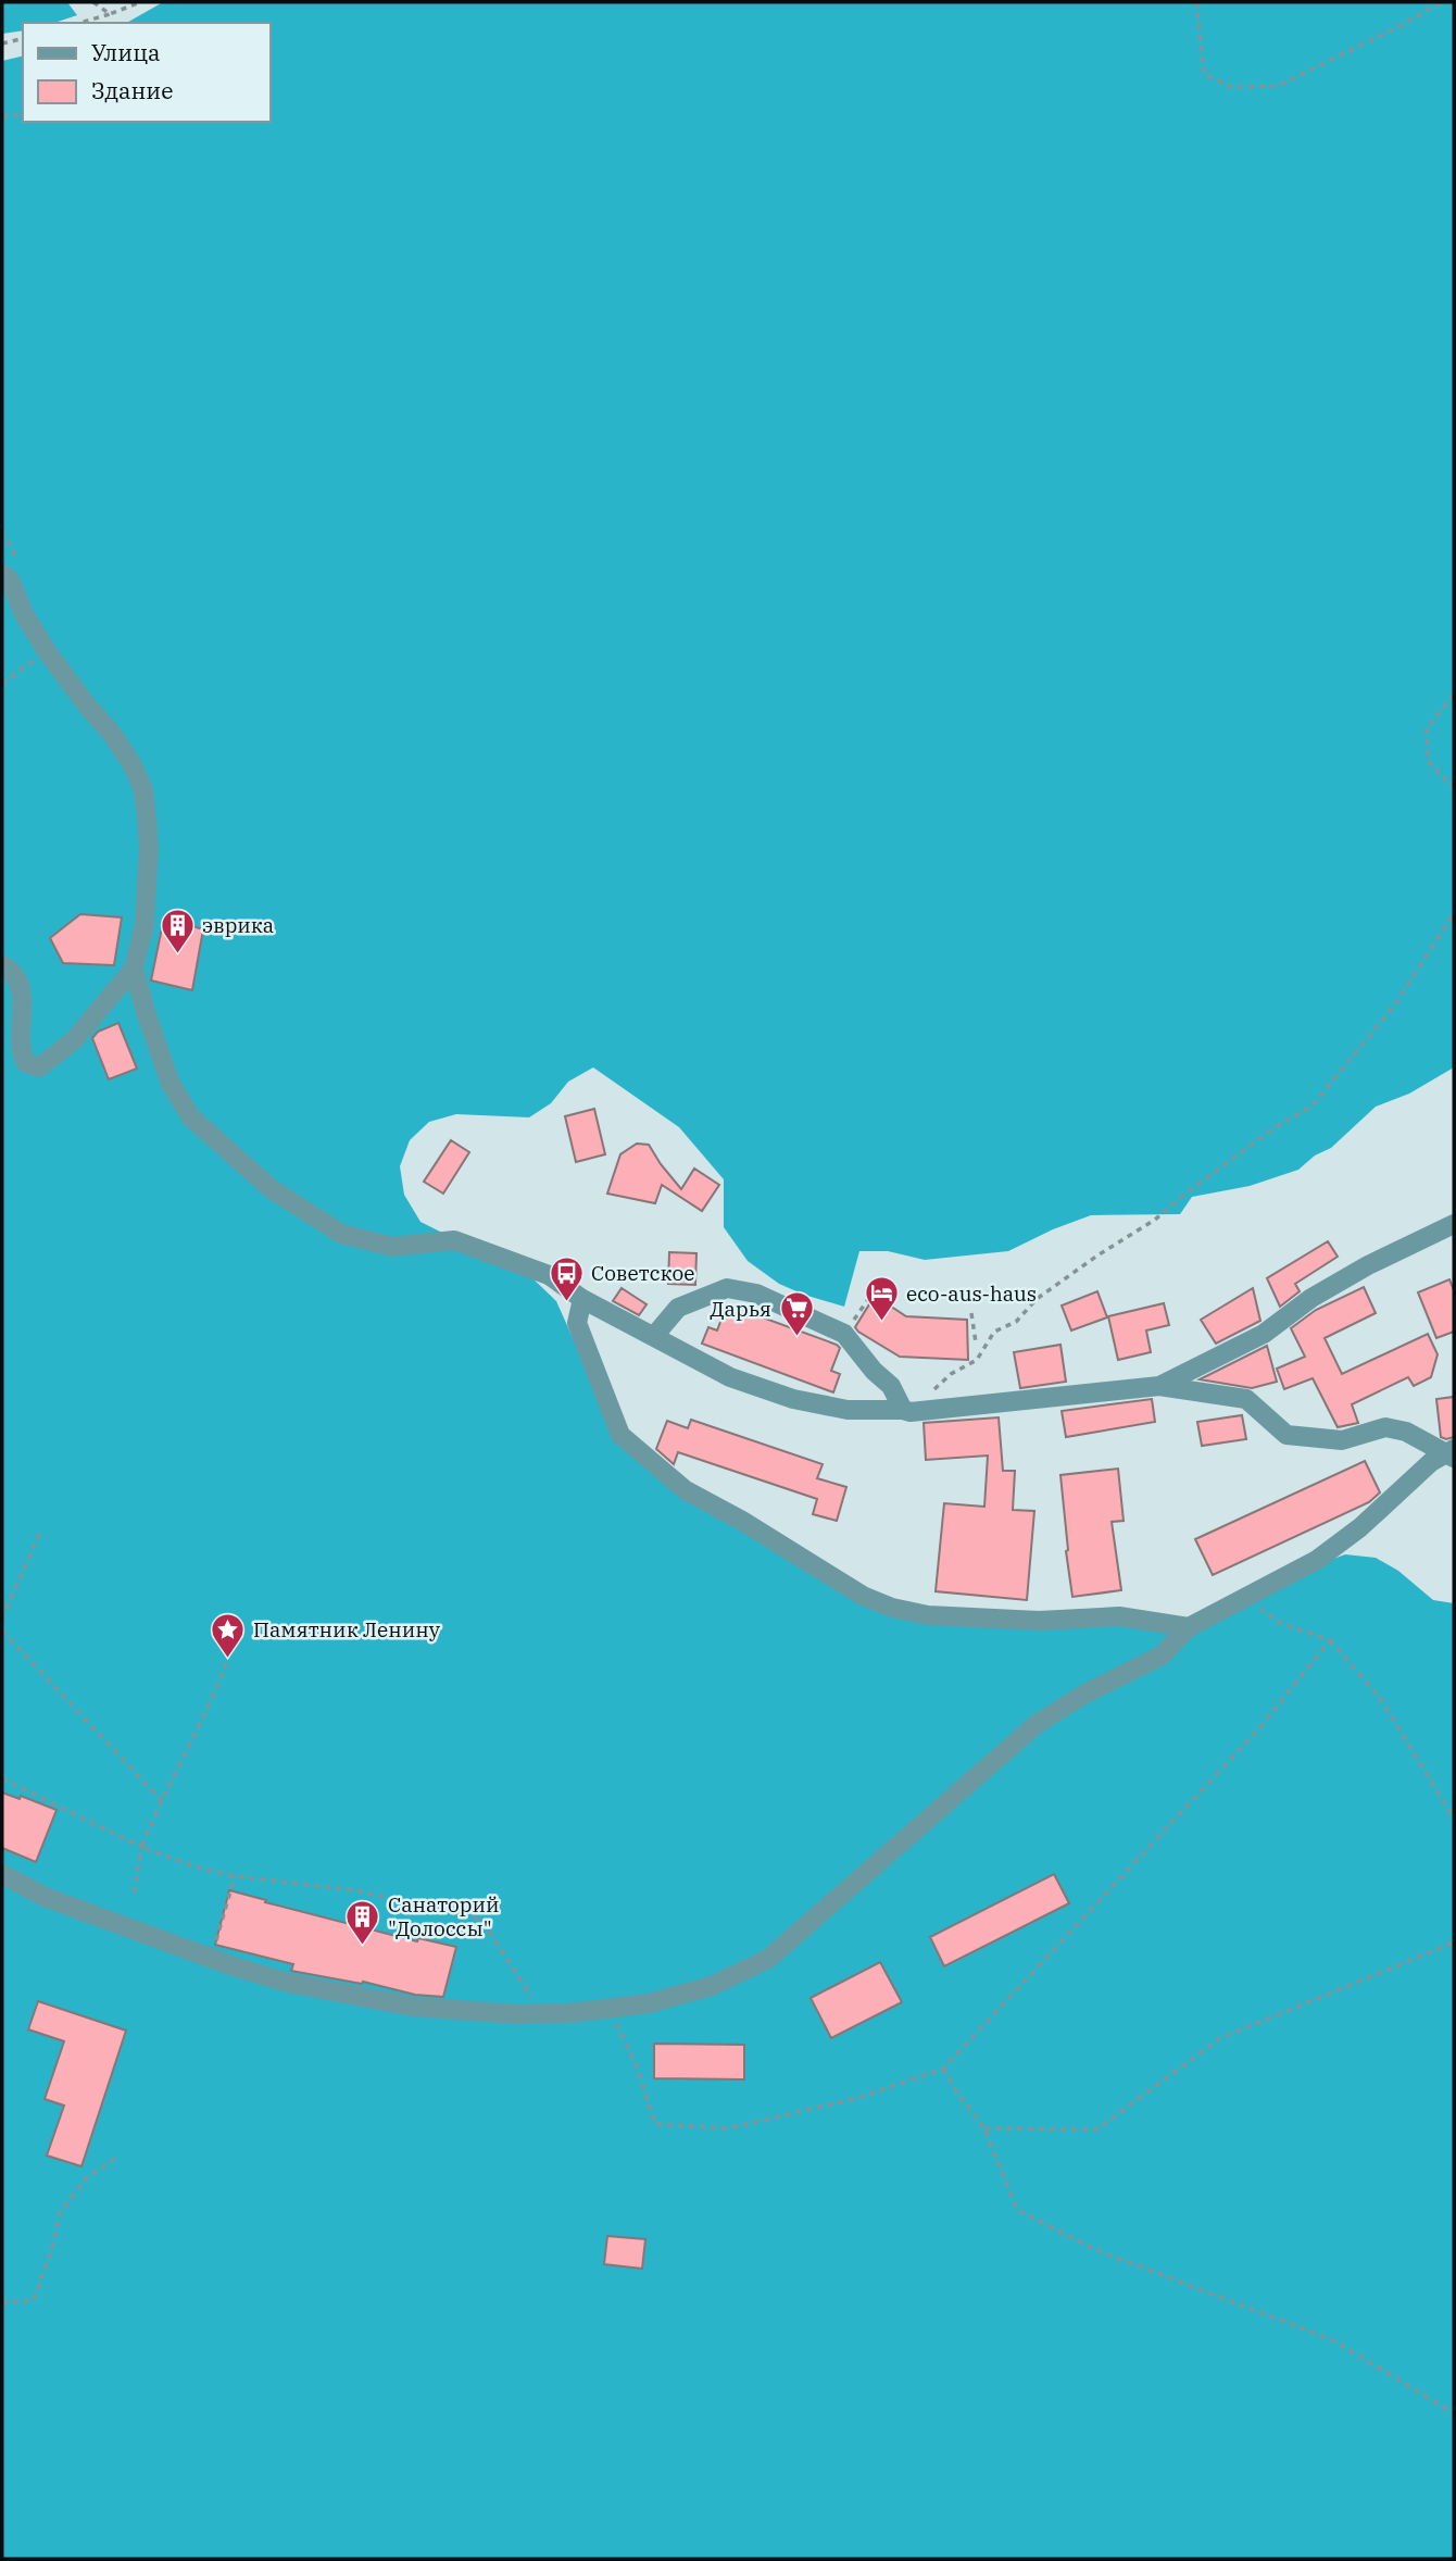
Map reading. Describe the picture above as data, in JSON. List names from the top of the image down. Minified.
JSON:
{"places":{"building":["эврика","Санаторий \"Долоссы\""],"bus stop":["Советское"],"hotel":["eco-aus-haus"],"supermarket":["Дарья"],"place":["Памятник Ленину"]},"legend":["Улица","Здание"]}
